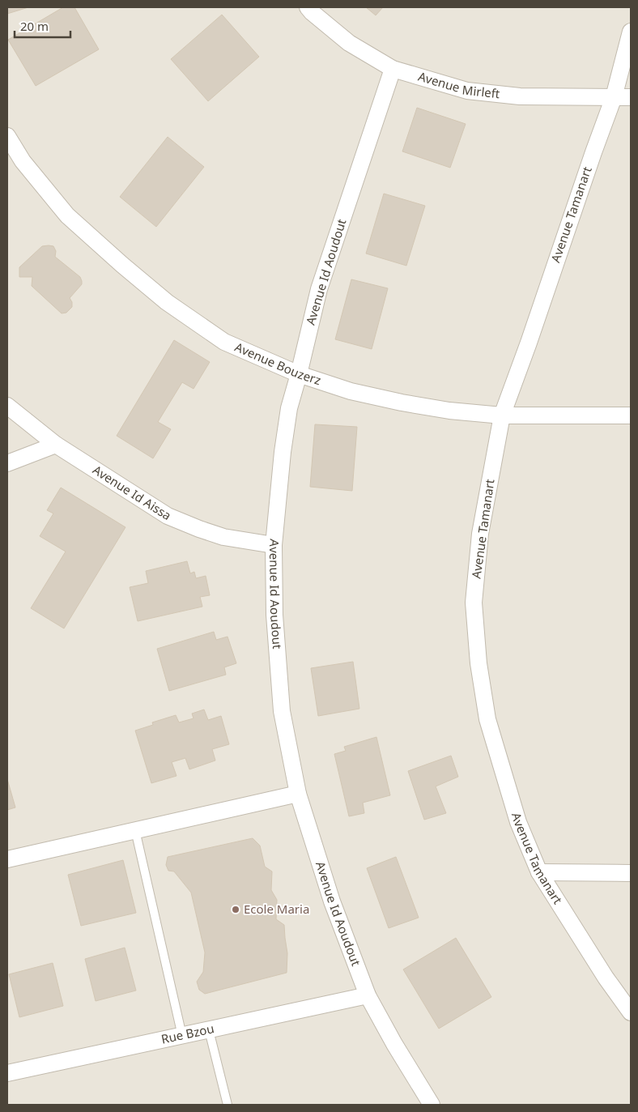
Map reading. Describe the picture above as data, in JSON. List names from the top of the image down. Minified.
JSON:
{"streets":{"street":["Avenue Mirleft","Avenue Tamanart","Avenue Id Aoudout","Avenue Bouzerz","Avenue Id Aissa","Rue Bzou"]},"crossings":[["Avenue Mirleft","Avenue Tamanart"],["Avenue Mirleft","Avenue Id Aoudout"],["Avenue Tamanart","Avenue Bouzerz"],["Avenue Id Aoudout","Avenue Bouzerz"],["Avenue Id Aoudout","Avenue Id Aissa"],["Avenue Id Aoudout","Rue Bzou"]],"places":["Ecole Maria"],"scale_bar":"20 m"}
